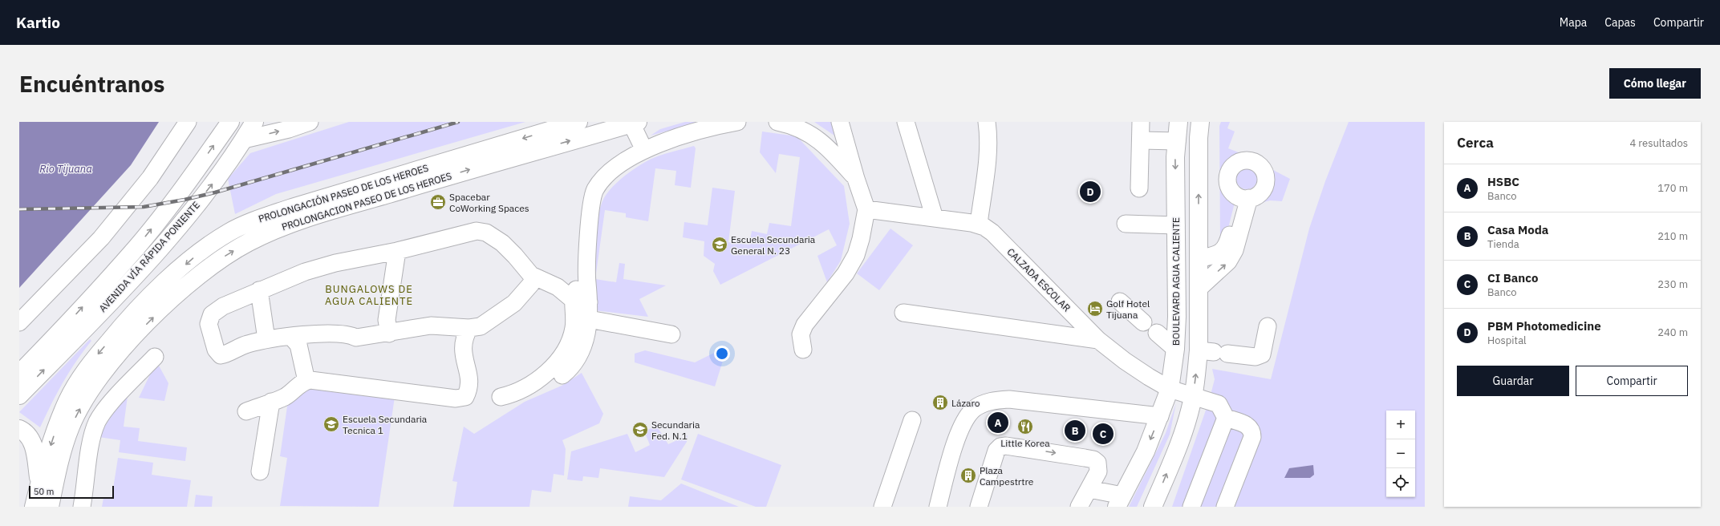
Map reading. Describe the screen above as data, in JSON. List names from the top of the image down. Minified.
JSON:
{"streets":{"main road":["PROLONGACIÓN PASEO DE LOS HEROES","PROLONGACION PASEO DE LOS HEROES","AVENIDA VÍA RÁPIDA PONIENTE","BOULEVARD AGUA CALIENTE"],"street":["CALZADA ESCOLAR"]},"crossings":[["CALZADA ESCOLAR","BOULEVARD AGUA CALIENTE"]],"one_way":["PROLONGACIÓN PASEO DE LOS HEROES","PROLONGACION PASEO DE LOS HEROES","AVENIDA VÍA RÁPIDA PONIENTE"],"districts":["BUNGALOWS DE AGUA CALIENTE"],"water":["Rio Tijuana"],"places":{"office":["Spacebar CoWorking Spaces"],"school or university":["Escuela Secundaria General N. 23","Escuela Secundaria Tecnica 1","Secundaria Fed. N.1"],"hotel":["Golf Hotel Tijuana"],"building":["Lázaro","Plaza Campestrtre"],"restaurant":["Little Korea"]},"scale_bar":"50 m","page":{"header":"Kartio","nav":["Mapa","Capas","Compartir"],"buttons":["Cómo llegar",["Guardar","Compartir"]],"title":"Encuéntranos","heading":["Cerca","4 resultados"],"list":[{"mark":"A","name":"HSBC","note":"Banco","value":"170 m"},{"mark":"B","name":"Casa Moda","note":"Tienda","value":"210 m"},{"mark":"C","name":"CI Banco","note":"Banco","value":"230 m"},{"mark":"D","name":"PBM Photomedicine","note":"Hospital","value":"240 m"}],"pins":["D","A","B","C"],"map_buttons":["+","−"],"scale":"50 m"}}
